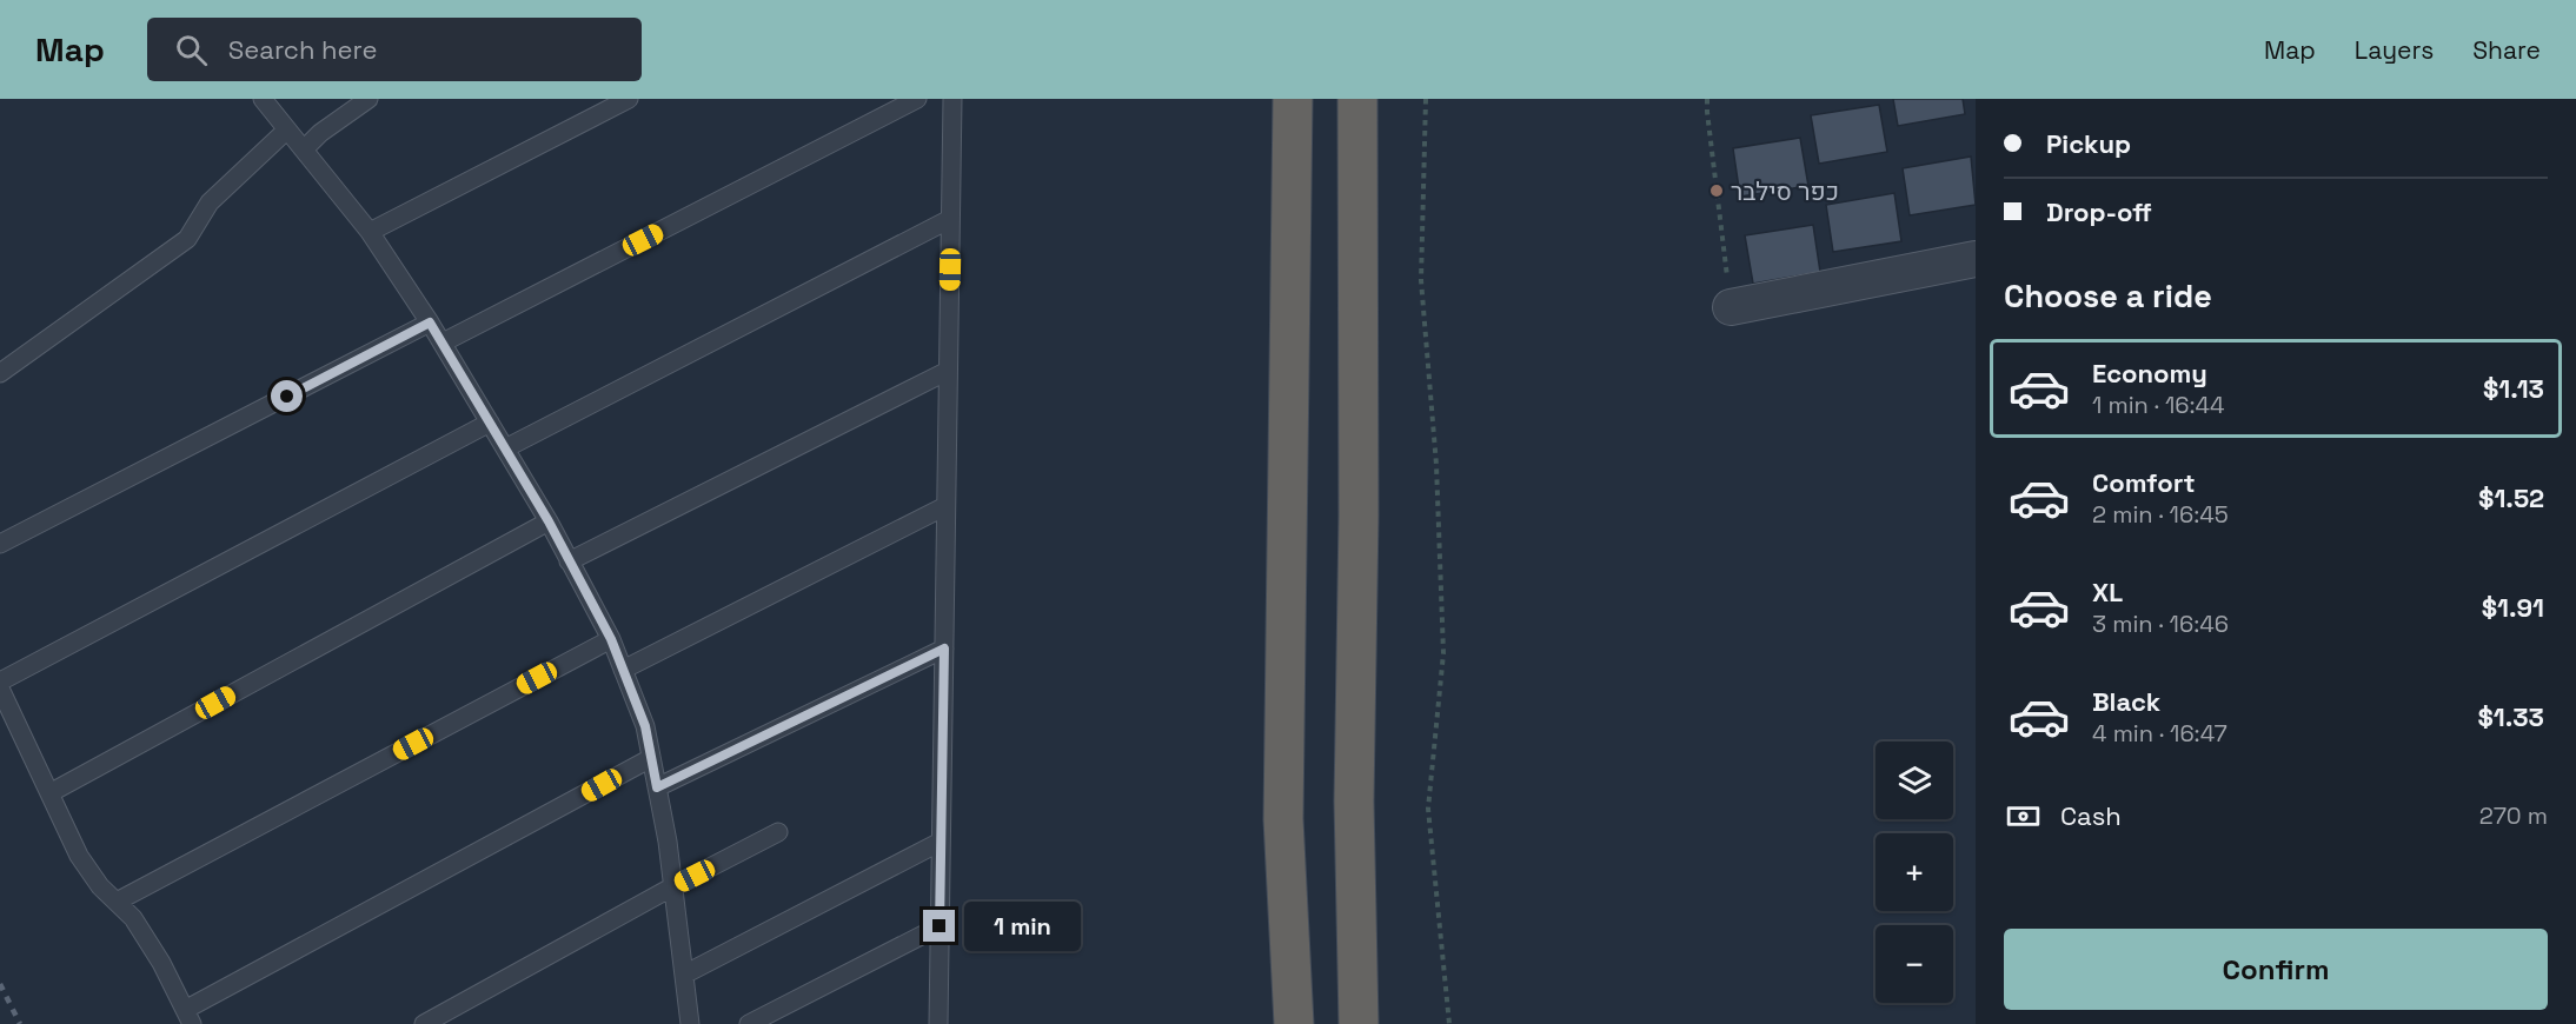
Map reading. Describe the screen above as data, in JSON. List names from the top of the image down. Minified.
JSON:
{"places":["כפר סילבר"],"page":{"header":"Map","search":"Search here","nav":["Map","Layers","Share"],"banner":["Pickup","Drop-off"],"heading":"Choose a ride","list":[{"name":"Economy","note":"1 min · 16:44","value":"$1.13"},{"name":"Comfort","note":"2 min · 16:45","value":"$1.52"},{"name":"XL","note":"3 min · 16:46","value":"$1.91"},{"name":"Black","note":"4 min · 16:47","value":"$1.33"}],"map_buttons":["+","−"],"pay":["Cash","270 m"],"bubble":"1 min","buttons":"Confirm"}}
